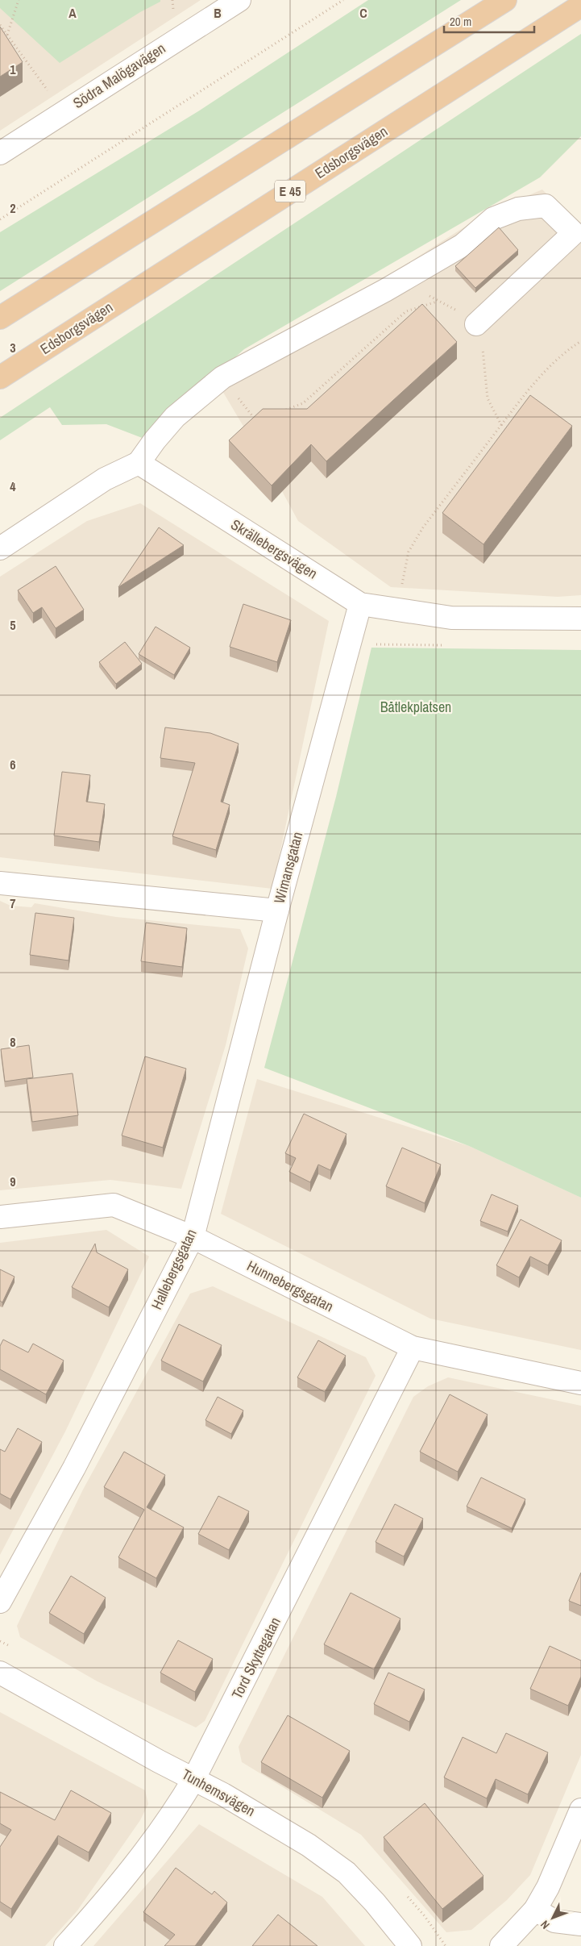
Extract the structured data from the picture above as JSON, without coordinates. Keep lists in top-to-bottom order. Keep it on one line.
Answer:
{"streets":{"highway":["Edsborgsvägen","E 45"],"street":["Södra Malögavägen","Skrällebergsvägen","Wimansgatan","Hallebergsgatan","Hunnebergsgatan","Tord Skyttegatan","Tunhemsvägen"]},"crossings":[["Skrällebergsvägen","Wimansgatan"],["Wimansgatan","Hallebergsgatan"],["Hallebergsgatan","Hunnebergsgatan"],["Hunnebergsgatan","Tord Skyttegatan"],["Tord Skyttegatan","Tunhemsvägen"]],"parks":["Båtlekplatsen"],"scale_bar":"20 m","north":"bottom left","grid":{"columns":["A","B","C"],"rows":["1","2","3","4","5","6","7","8","9"]}}
